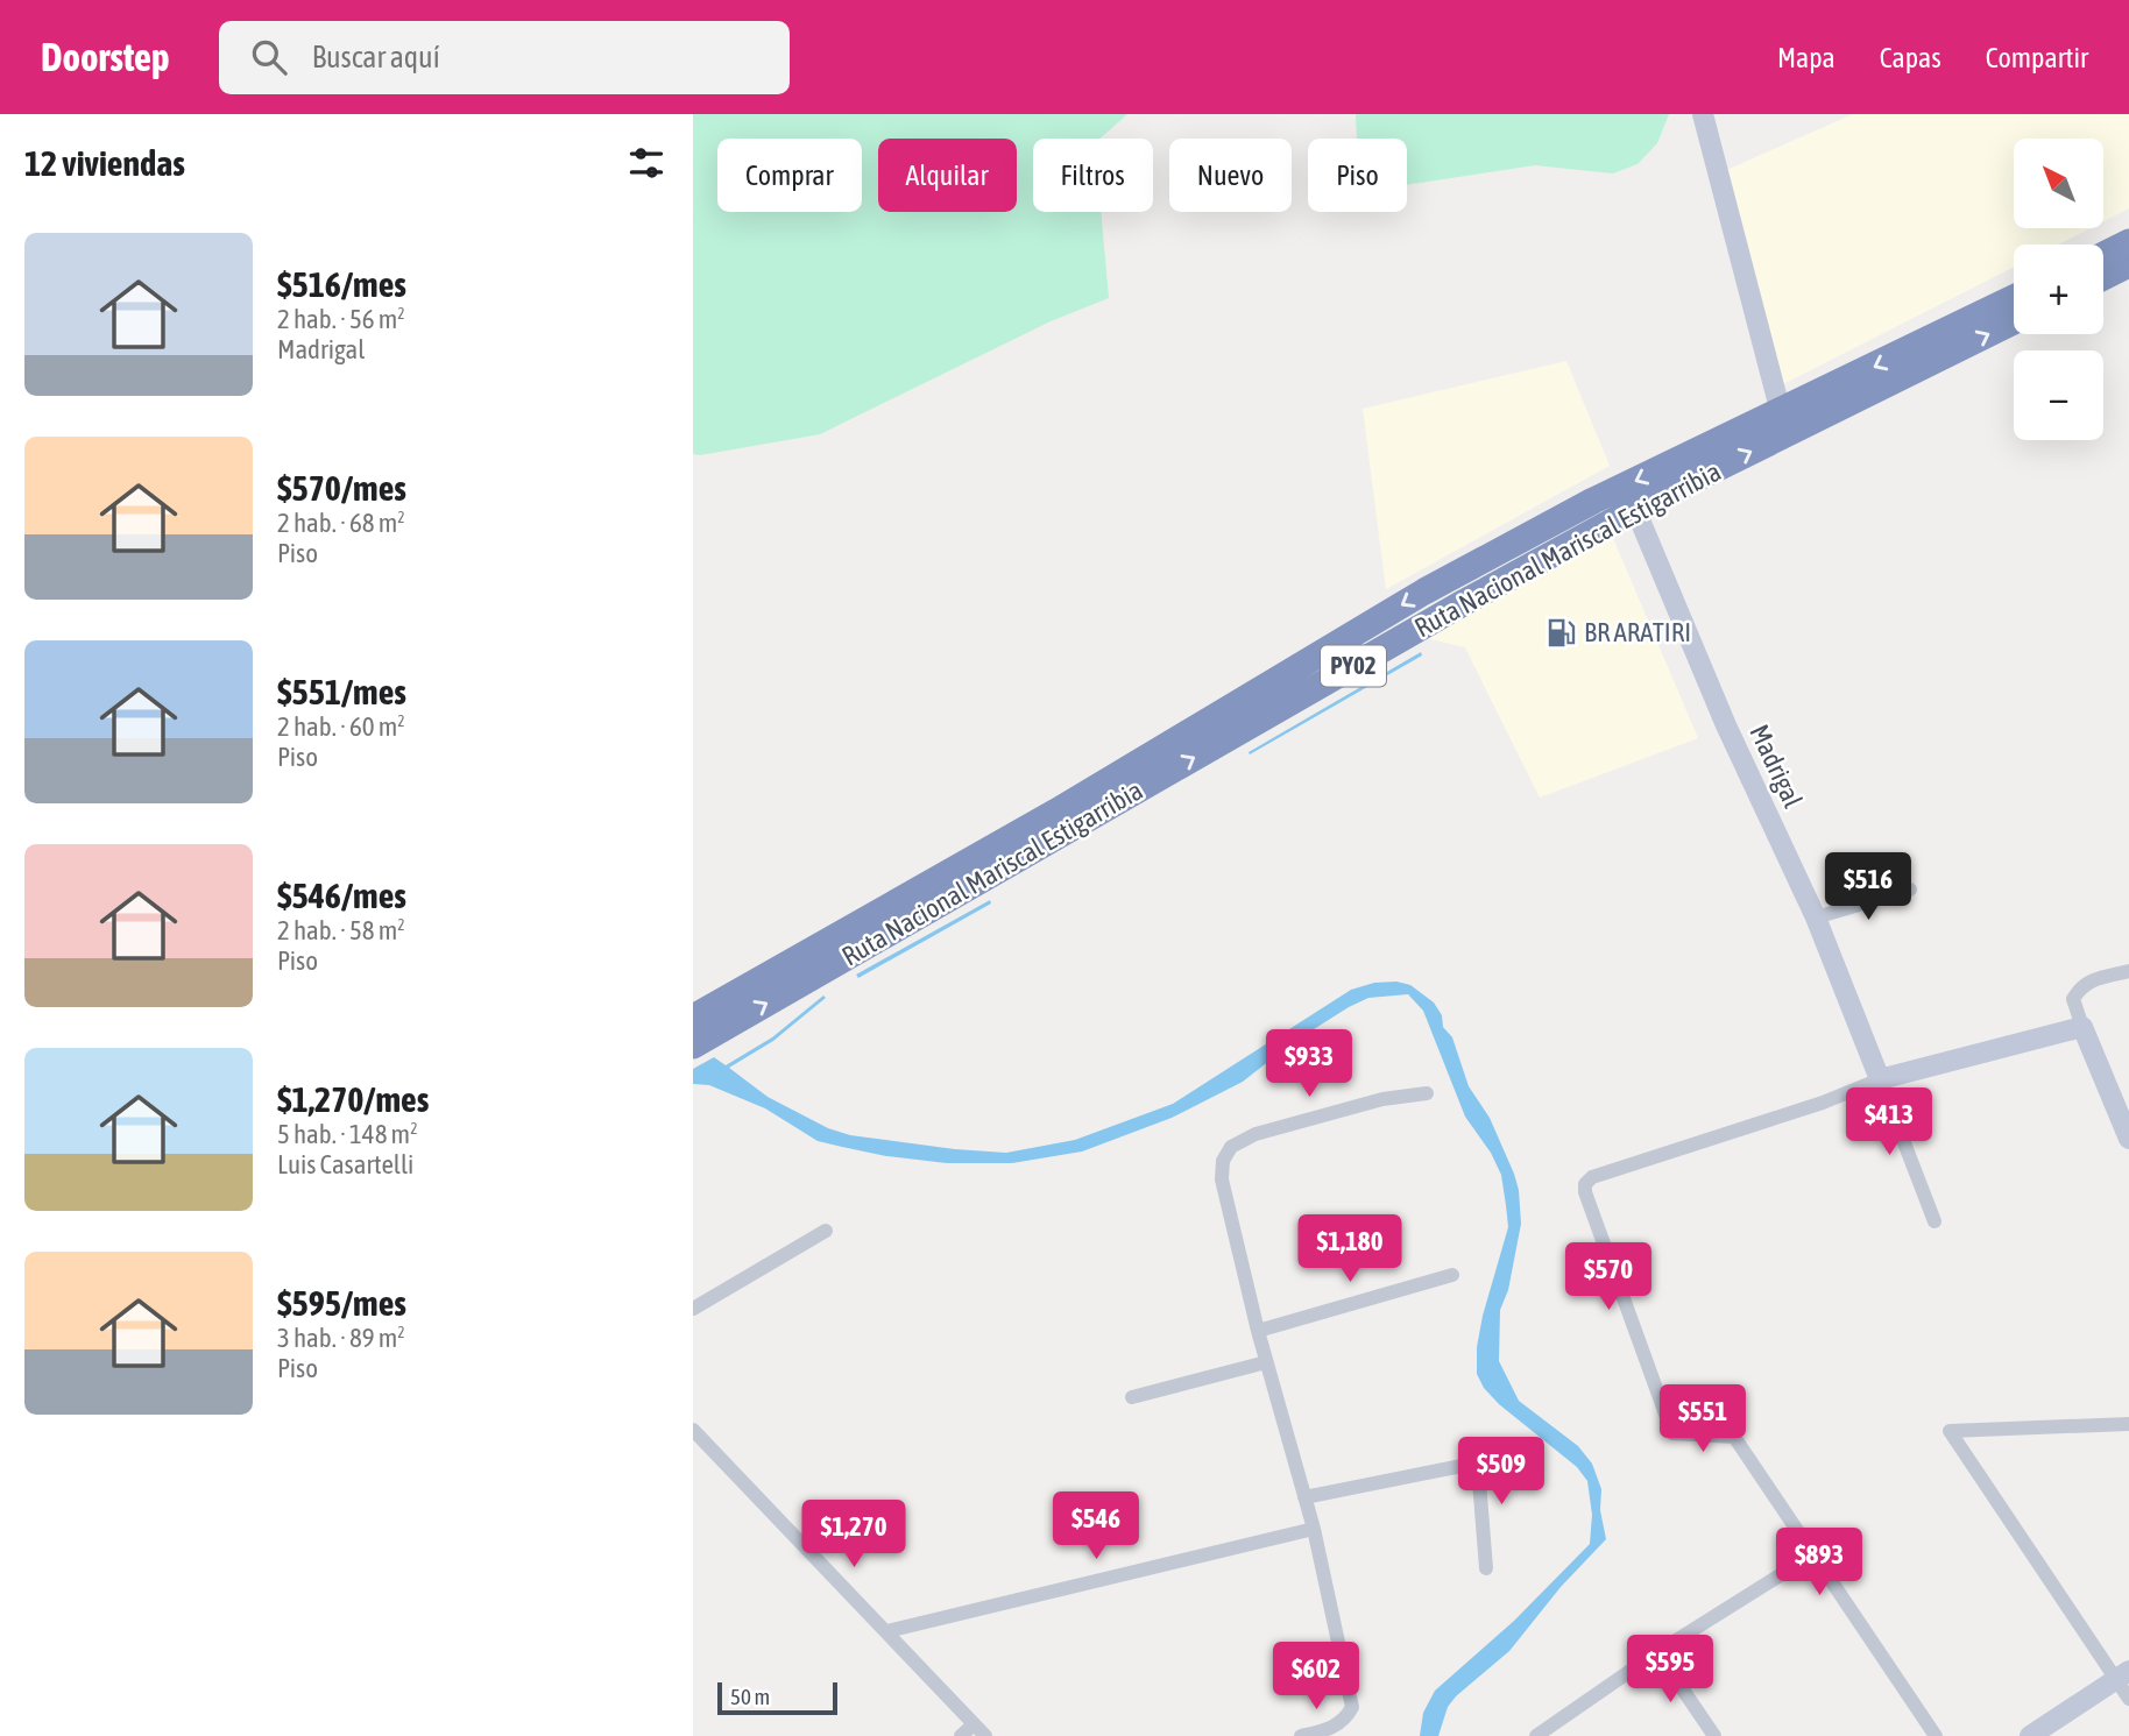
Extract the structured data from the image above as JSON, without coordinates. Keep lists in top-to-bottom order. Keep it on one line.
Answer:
{"streets":{"highway":["Ruta Nacional Mariscal Estigarribia","PY02"],"street":["Madrigal"]},"crossings":[["Ruta Nacional Mariscal Estigarribia","Madrigal"]],"places":{"fuel station":["BR ARATIRI"]},"scale_bar":"50 m","north":"top left","page":{"header":"Doorstep","search":"Buscar aquí","nav":["Mapa","Capas","Compartir"],"heading":"12 viviendas","map_buttons":["+","−"],"chip":["Comprar","Alquilar","Filtros","Nuevo","Piso"],"list":[{"name":"$516/mes","note":"2 hab. · 56 m² · Madrigal"},{"name":"$570/mes","note":"2 hab. · 68 m² · Piso"},{"name":"$551/mes","note":"2 hab. · 60 m² · Piso"},{"name":"$546/mes","note":"2 hab. · 58 m² · Piso"},{"name":"$1,270/mes","note":"5 hab. · 148 m² · Luis Casartelli"},{"name":"$595/mes","note":"3 hab. · 89 m² · Piso"}],"price":["$516","$933","$413","$1,180","$570","$551","$509","$546","$1,270","$893","$595","$602"],"scale":"50 m"}}
